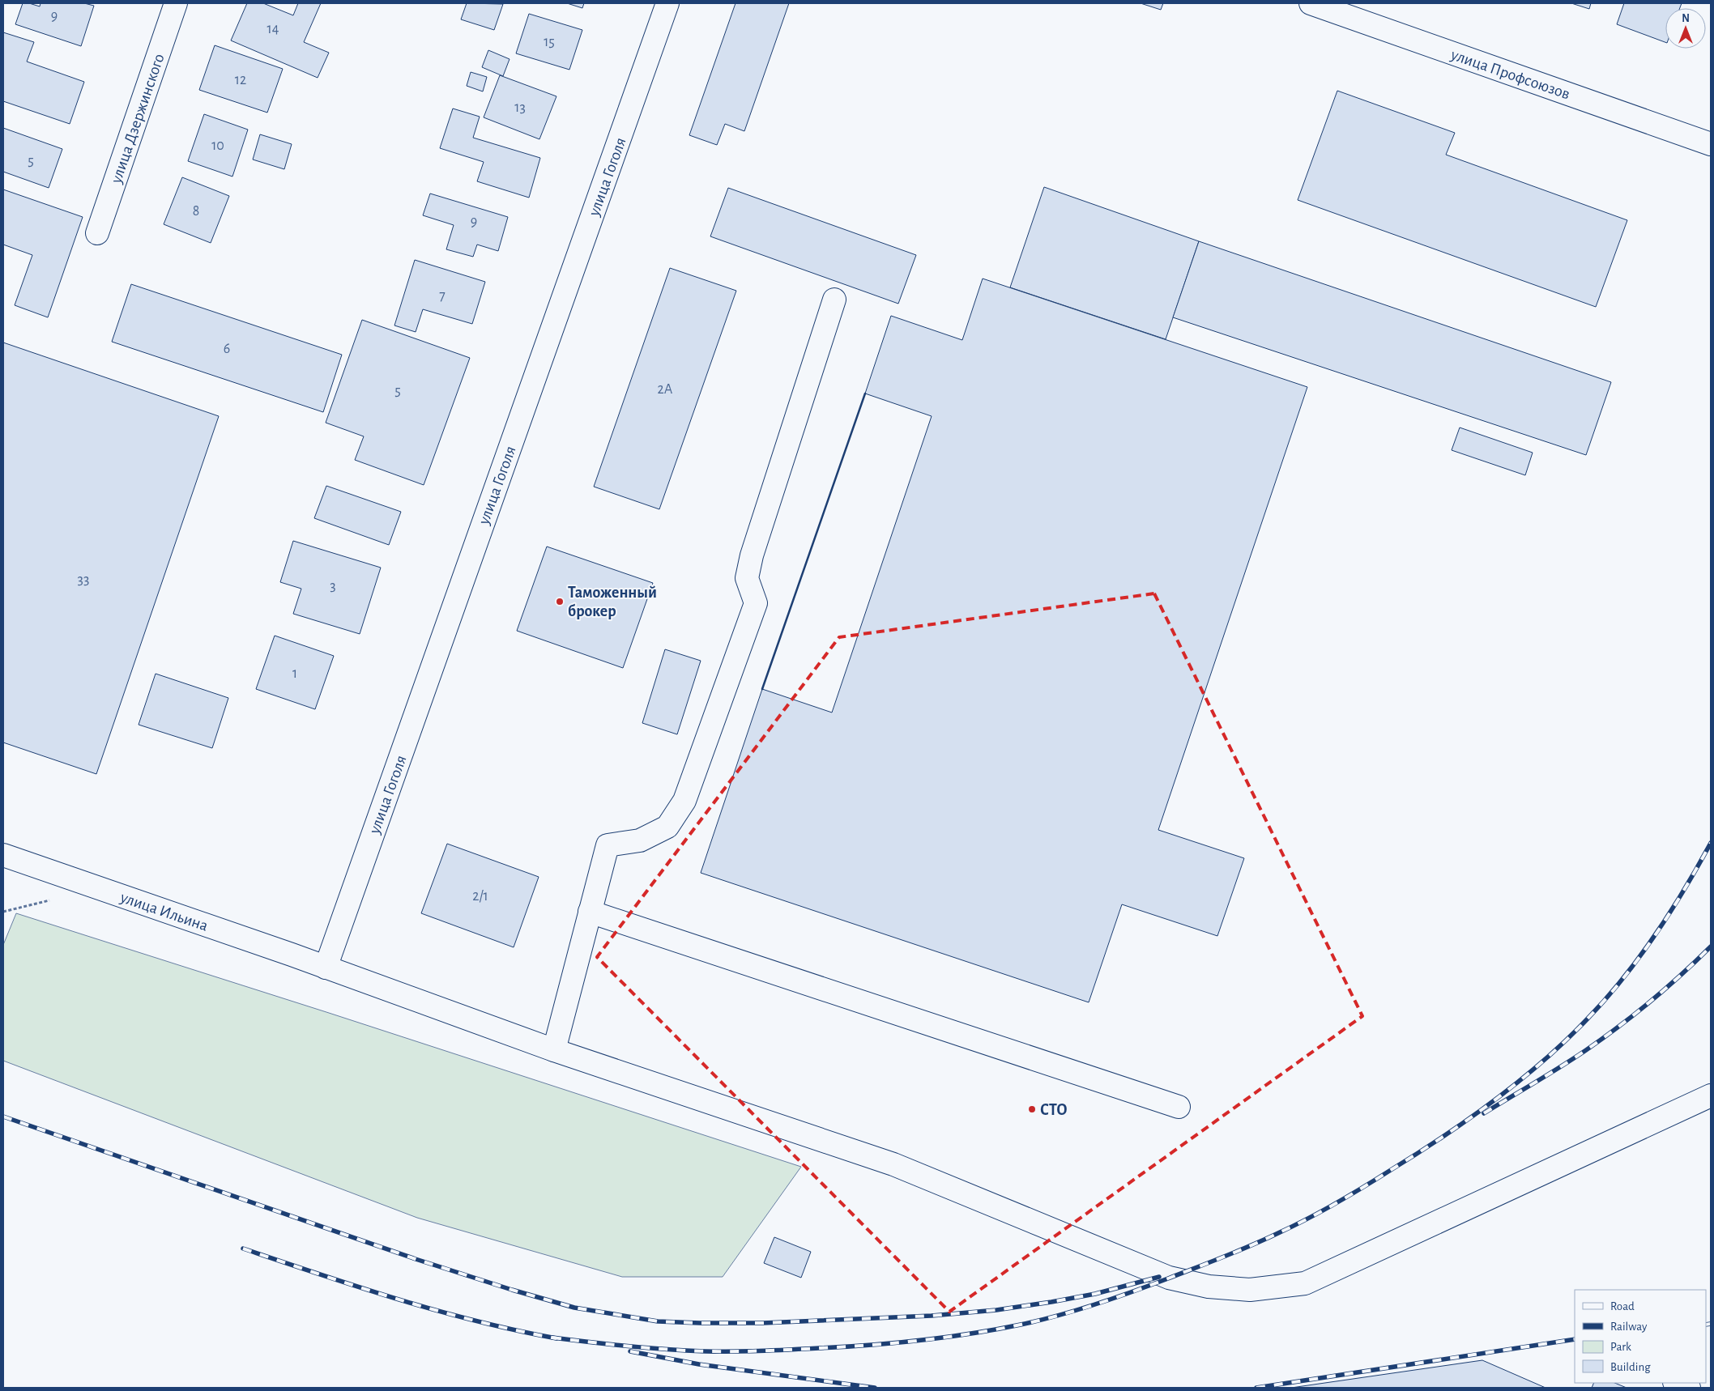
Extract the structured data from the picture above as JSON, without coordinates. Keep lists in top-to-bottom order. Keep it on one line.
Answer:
{"streets":{"street":["улица Профсоюзов","улица Дзержинского","улица Гоголя","улица Ильина"]},"crossings":[["улица Гоголя","улица Ильина"]],"places":["Таможенный брокер","СТО"],"house_numbers":["9","14","15","12","13","10","5","8","9","7","6","2А","5","33","3","1","2/1"],"legend":["Road","Railway","Park","Building"],"north":"top"}
